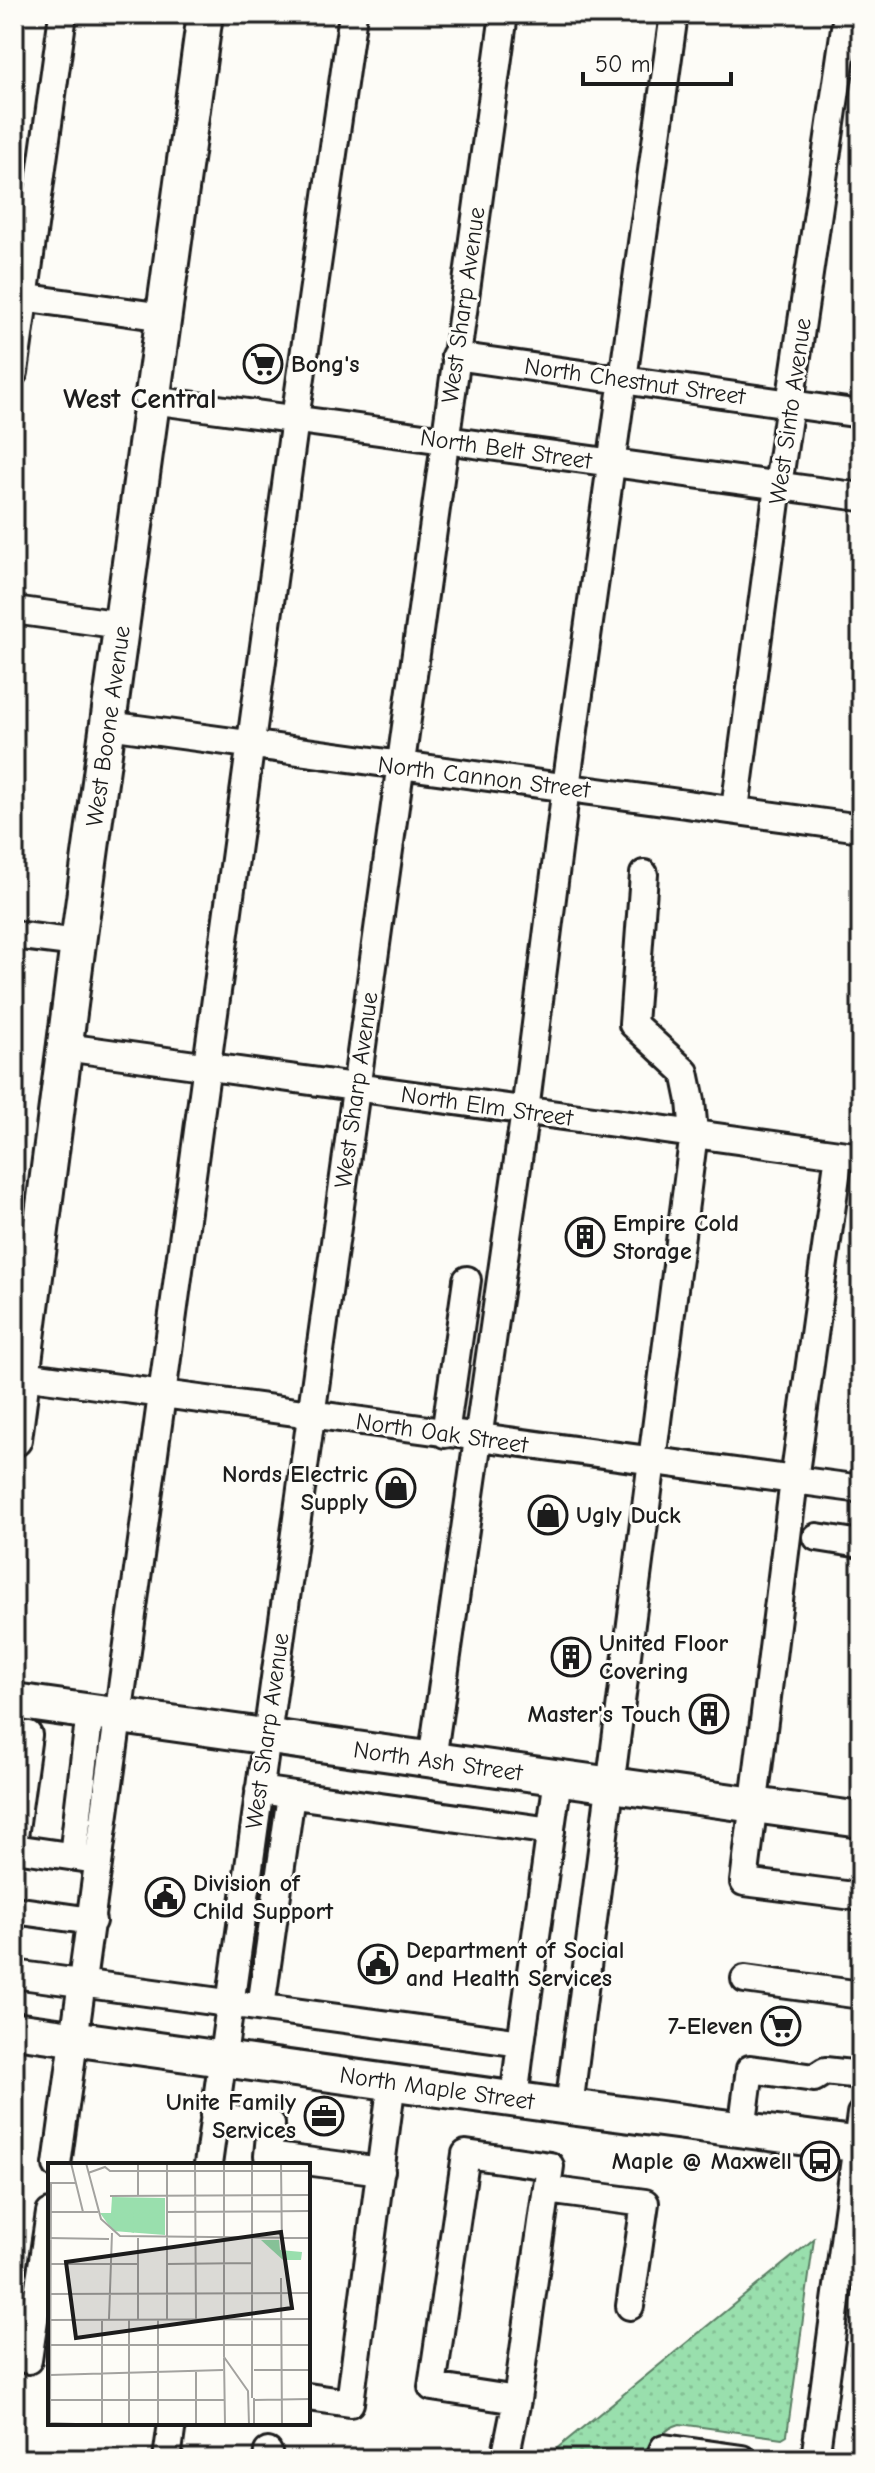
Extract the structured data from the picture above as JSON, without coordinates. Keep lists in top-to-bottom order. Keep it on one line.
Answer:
{"streets":{"main road":["West Boone Avenue","North Ash Street","North Maple Street"],"street":["West Sharp Avenue","North Chestnut Street","West Sinto Avenue","North Belt Street","North Cannon Street","North Elm Street","North Oak Street"]},"crossings":[["West Sharp Avenue","North Chestnut Street"],["West Sharp Avenue","North Belt Street"],["West Sharp Avenue","North Cannon Street"],["West Sharp Avenue","North Elm Street"],["West Sharp Avenue","North Oak Street"],["West Sharp Avenue","North Ash Street"],["West Sharp Avenue","North Maple Street"],["North Chestnut Street","West Sinto Avenue"],["West Sinto Avenue","North Belt Street"],["West Sinto Avenue","North Cannon Street"],["North Belt Street","West Boone Avenue"],["West Boone Avenue","North Cannon Street"],["West Boone Avenue","North Elm Street"],["West Boone Avenue","North Oak Street"]],"districts":["West Central"],"places":{"supermarket":["Bong's","7-Eleven"],"building":["Empire Cold Storage","United Floor Covering","Master's Touch"],"shop":["Nords Electric Supply","Ugly Duck"],"public building":["Division of Child Support","Department of Social and Health Services"],"office":["Unite Family Services"],"bus stop":["Maple @ Maxwell"]},"scale_bar":"50 m"}
